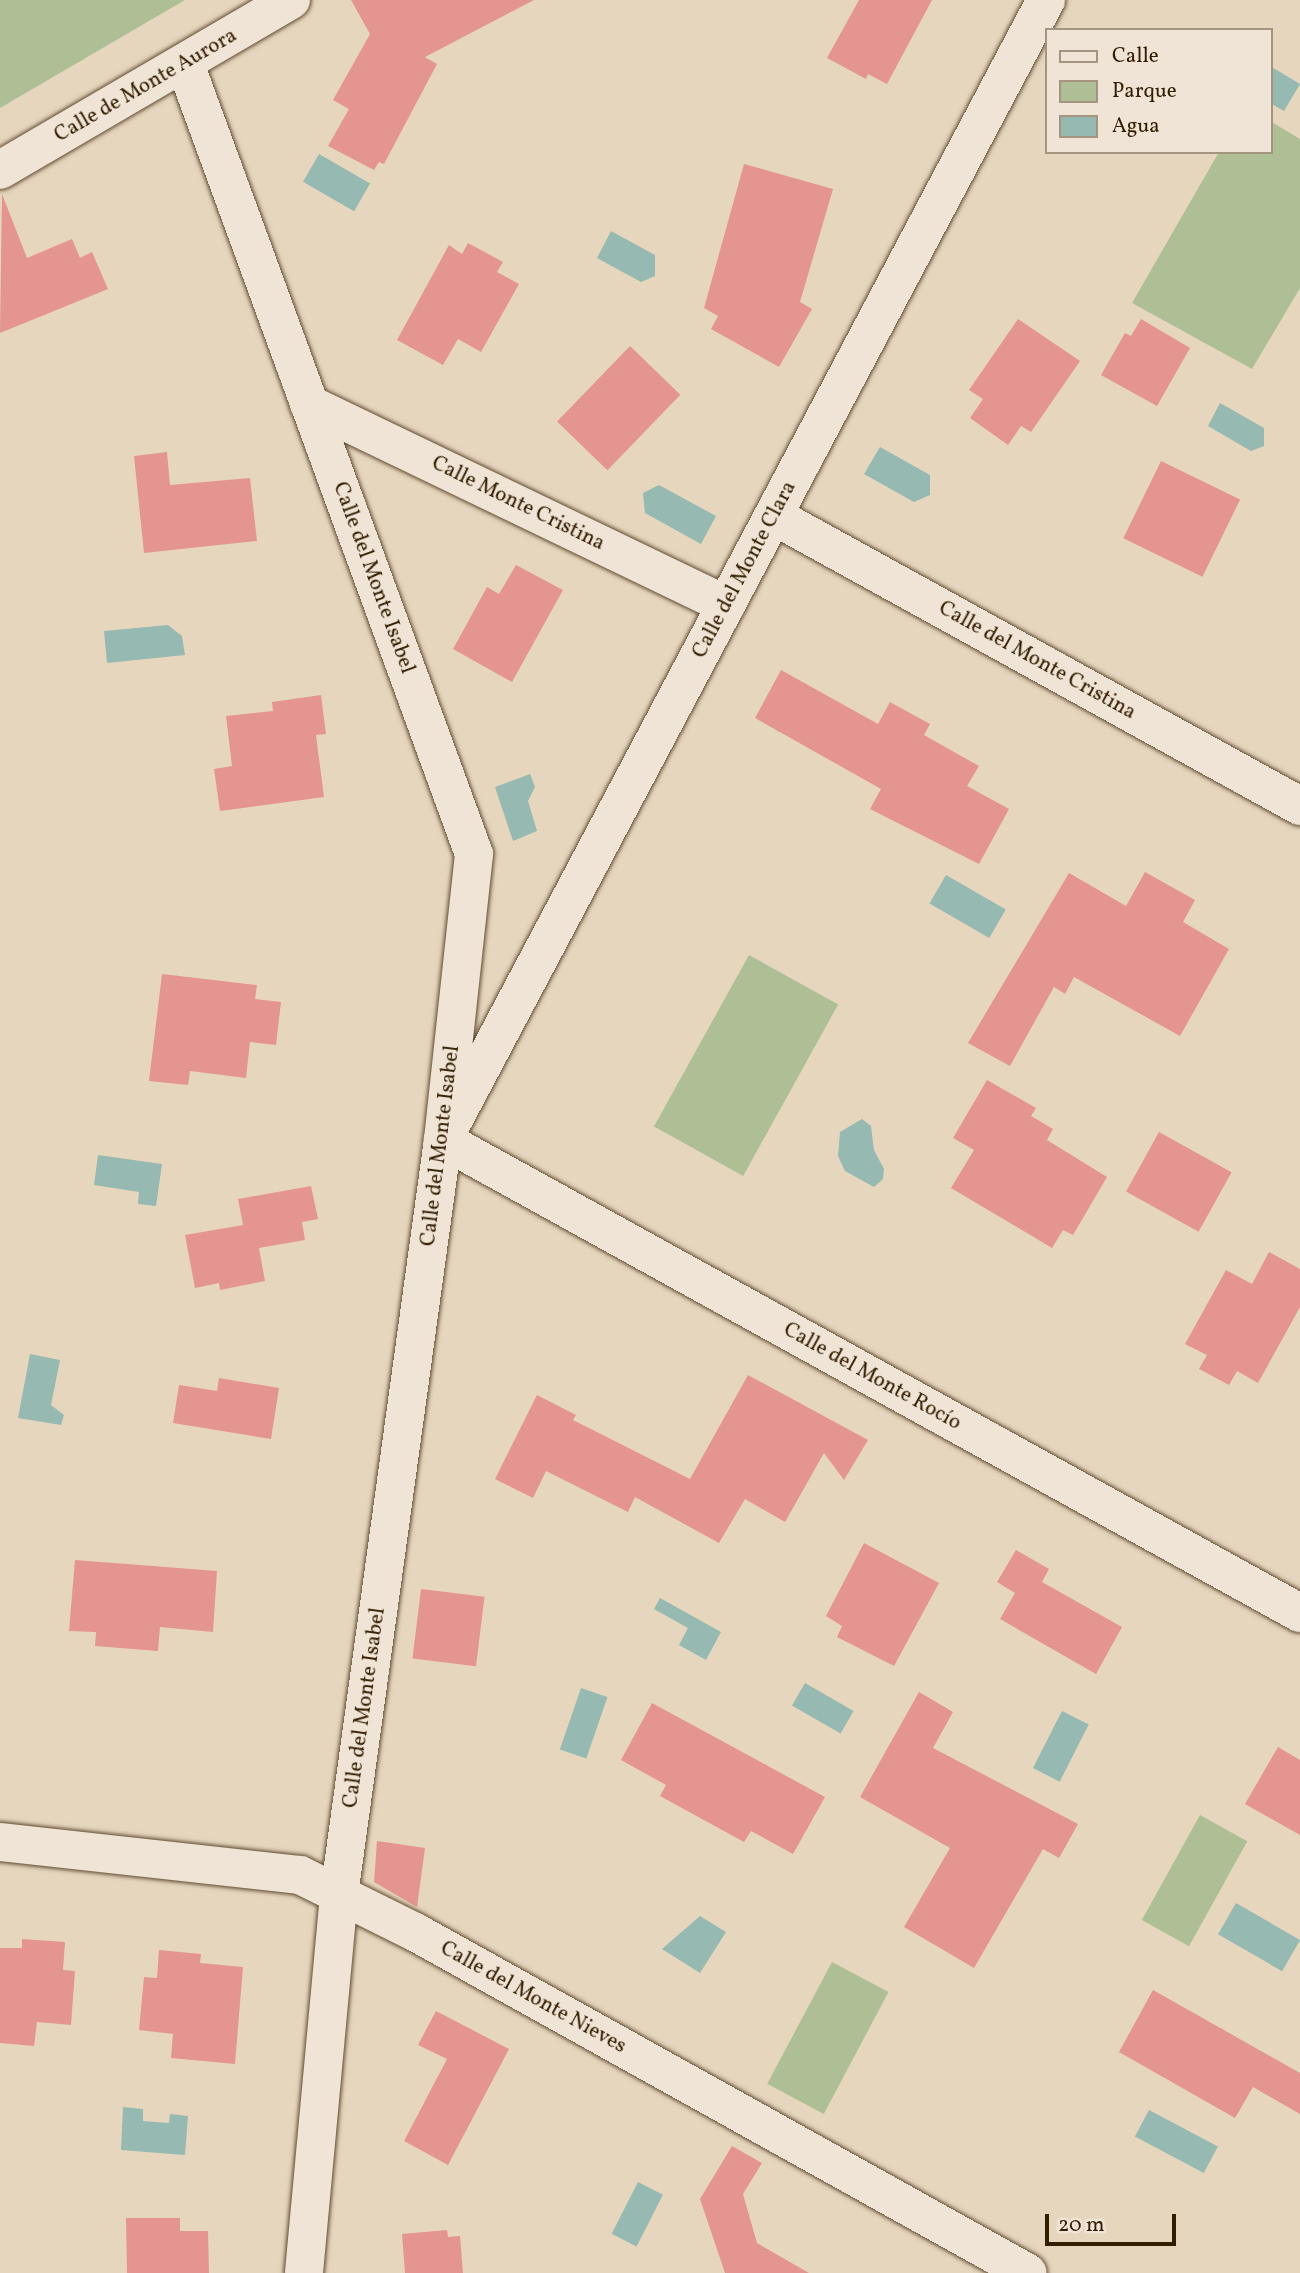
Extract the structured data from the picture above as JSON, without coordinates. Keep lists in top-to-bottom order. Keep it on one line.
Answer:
{"streets":{"street":["Calle de Monte Aurora","Calle Monte Cristina","Calle del Monte Clara","Calle del Monte Isabel","Calle del Monte Cristina","Calle del Monte Rocío","Calle del Monte Nieves"]},"crossings":[["Calle de Monte Aurora","Calle del Monte Isabel"],["Calle Monte Cristina","Calle del Monte Clara"],["Calle Monte Cristina","Calle del Monte Isabel"],["Calle del Monte Clara","Calle del Monte Isabel"],["Calle del Monte Clara","Calle del Monte Cristina"],["Calle del Monte Clara","Calle del Monte Rocío"],["Calle del Monte Isabel","Calle del Monte Rocío"],["Calle del Monte Isabel","Calle del Monte Nieves"]],"legend":["Calle","Parque","Agua"],"scale_bar":"20 m"}
